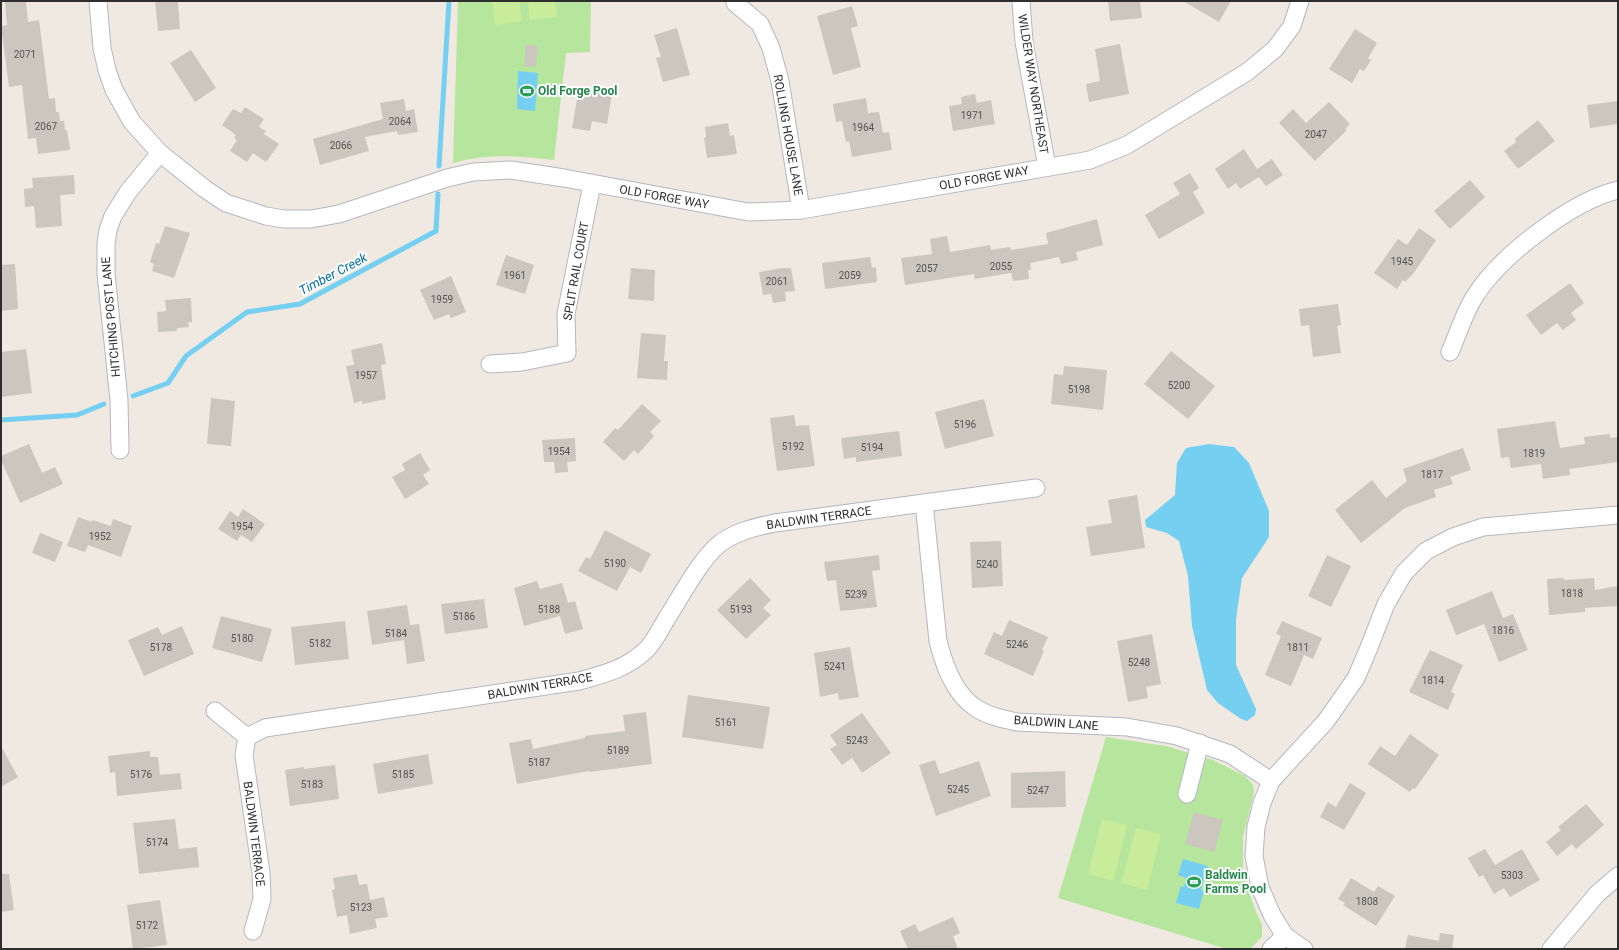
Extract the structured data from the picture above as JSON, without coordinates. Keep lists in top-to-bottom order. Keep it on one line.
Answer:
{"streets":{"street":["WILDER WAY NORTHEAST","ROLLING HOUSE LANE","OLD FORGE WAY","SPLIT RAIL COURT","HITCHING POST LANE","BALDWIN TERRACE","BALDWIN LANE"]},"crossings":[["WILDER WAY NORTHEAST","OLD FORGE WAY"],["ROLLING HOUSE LANE","OLD FORGE WAY"],["OLD FORGE WAY","SPLIT RAIL COURT"],["OLD FORGE WAY","HITCHING POST LANE"],["BALDWIN TERRACE","BALDWIN LANE"]],"water":["Timber Creek"],"places":{"sports":["Old Forge Pool","Baldwin Farms Pool"]},"house_numbers":["2071","1971","2064","2067","1964","2047","2066","1945","2055","2057","1961","2059","2061","1959","1957","5200","5198","5196","5192","5194","1954","1819","1817","1954","1952","5190","5240","1818","5239","5188","5193","5186","1816","5184","5180","5182","5246","5178","1811","5248","5241","1814","5161","5243","5189","5187","5176","5185","5183","5245","5247","5174","5303","1808","5123","5172"]}
